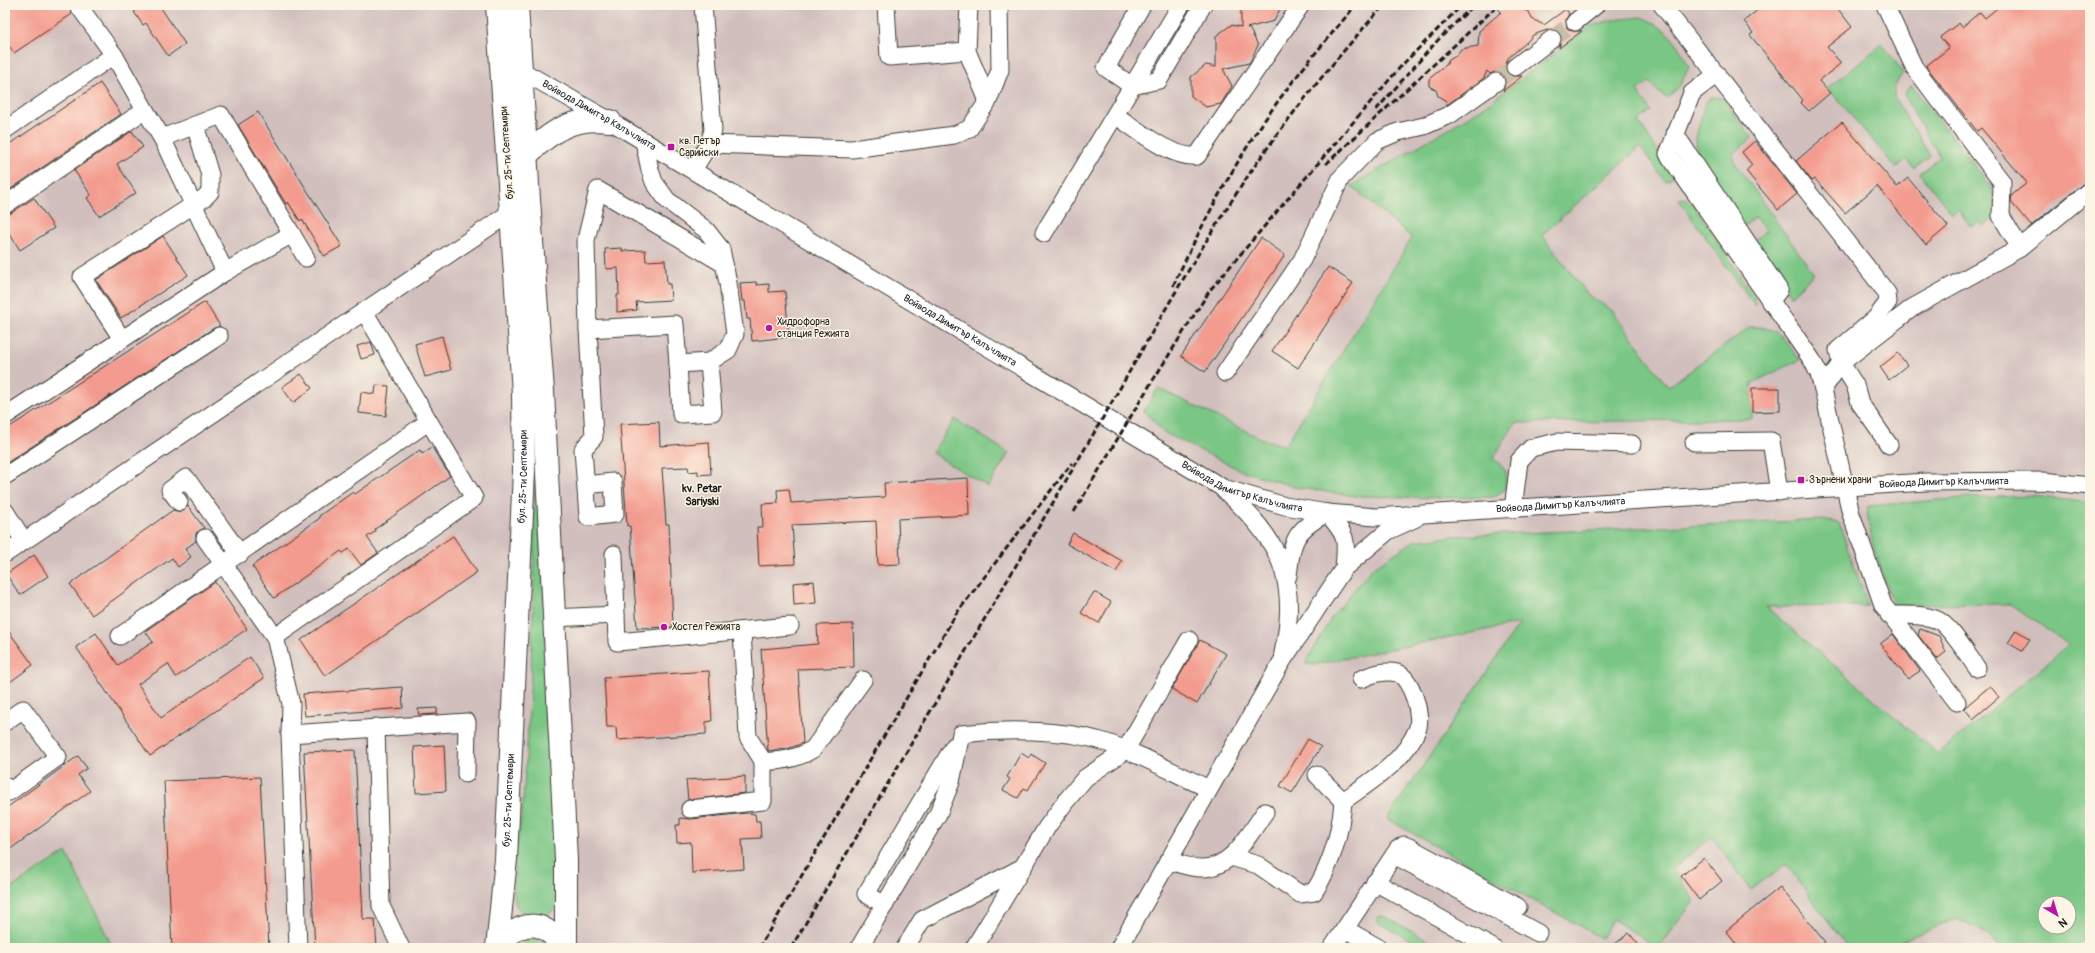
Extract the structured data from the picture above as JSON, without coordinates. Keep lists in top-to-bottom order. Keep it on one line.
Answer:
{"streets":{"main road":["бул. 25-ти Септември"],"street":["Войвода Димитър Калъчлията"]},"crossings":[["Войвода Димитър Калъчлията","бул. 25-ти Септември"]],"districts":["kv. Petar Sariyski"],"places":{"transit":["кв. Петър Сарийски","Зърнени храни"],"other":["Хидрофорна станция Режията","Хостел Режията"]},"north":"bottom right"}
